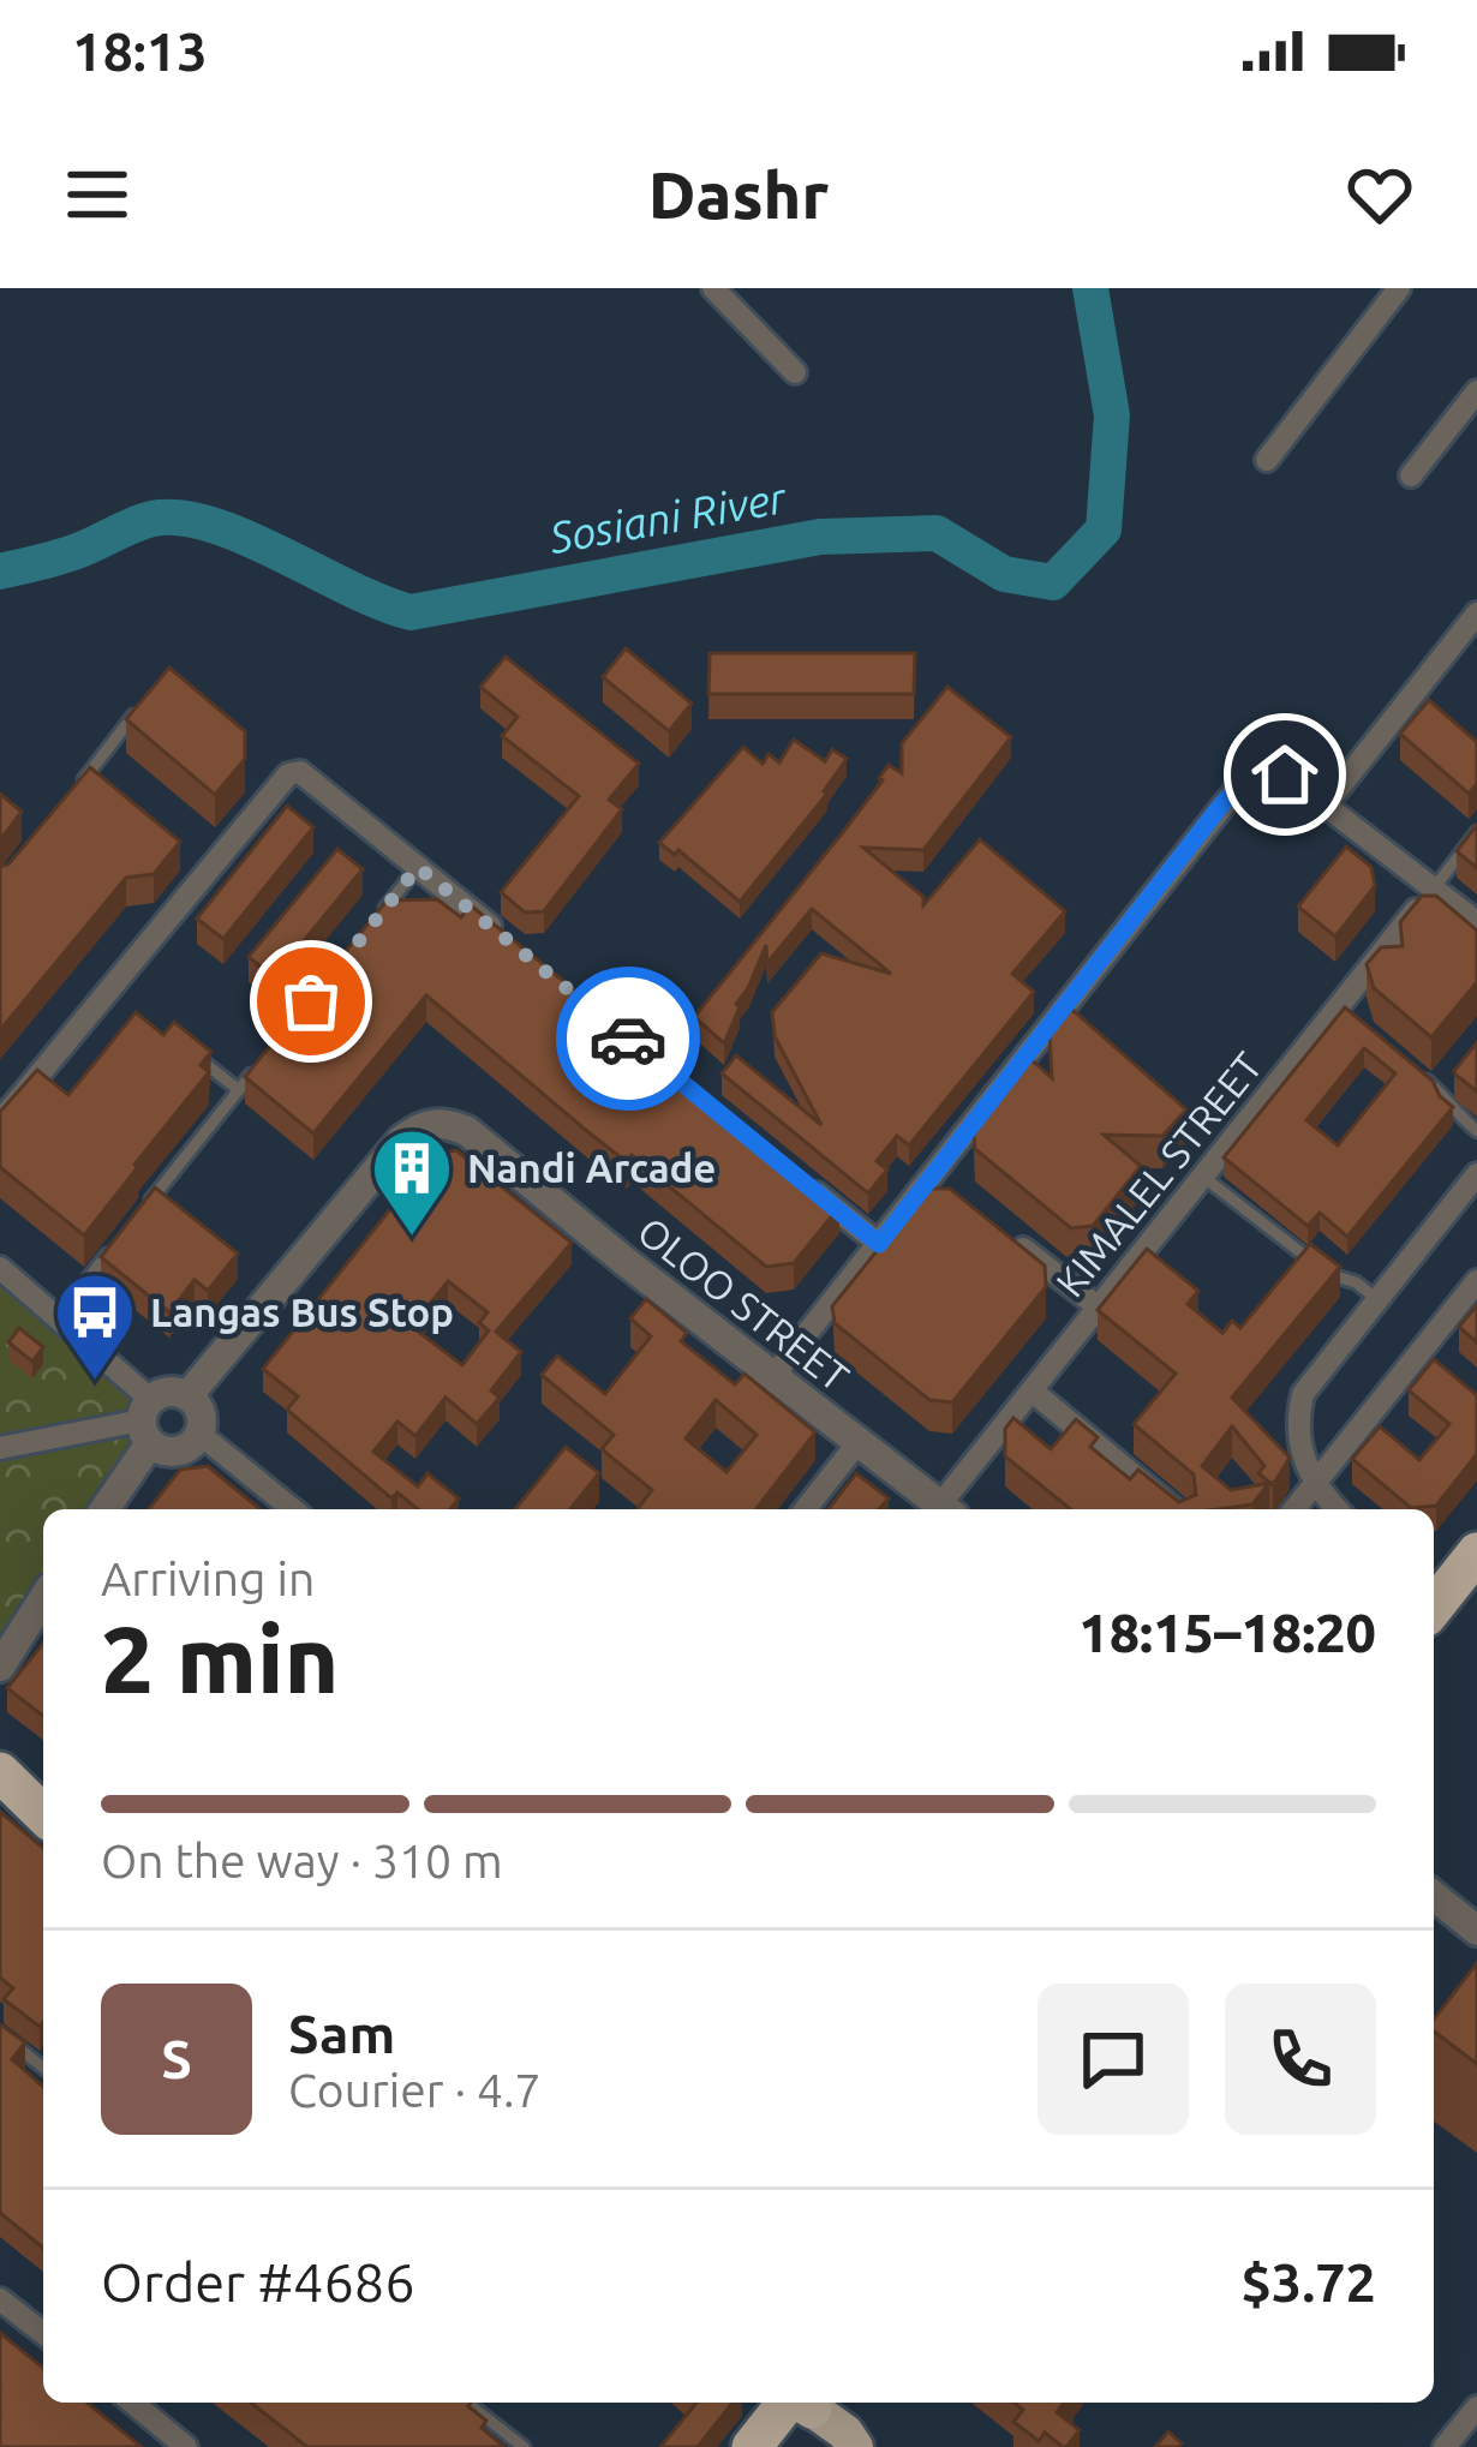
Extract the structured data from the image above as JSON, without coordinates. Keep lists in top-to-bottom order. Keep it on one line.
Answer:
{"streets":{"street":["KIMALEL STREET","OLOO STREET"]},"water":["Sosiani River"],"places":{"building":["Nandi Arcade"],"bus stop":["Langas Bus Stop"]},"page":{"status":"18:13","header":"Dashr","heading":["2 min","Arriving in","18:15–18:20"],"panel":["Sam","Courier · 4.7","Order #4686","$3.72"],"bar":"On the way · 310 m","round":"S"}}
